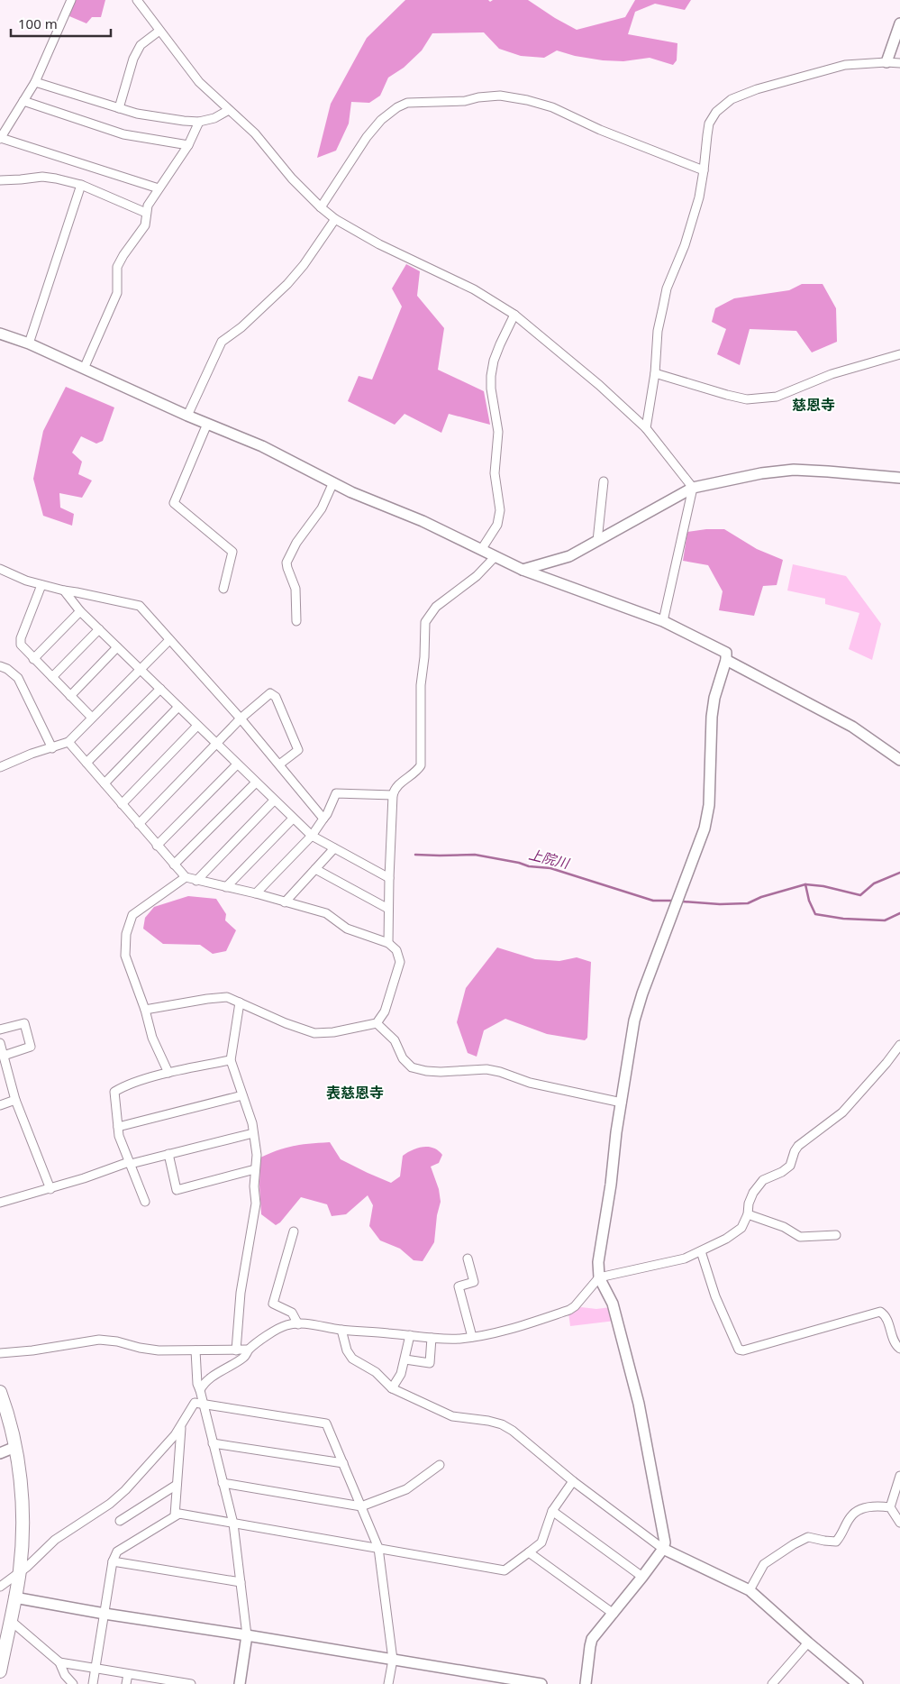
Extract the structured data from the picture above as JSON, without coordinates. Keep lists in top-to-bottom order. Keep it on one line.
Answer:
{"districts":["慈恩寺","表慈恩寺"],"water":["上院川"],"scale_bar":"100 m"}
